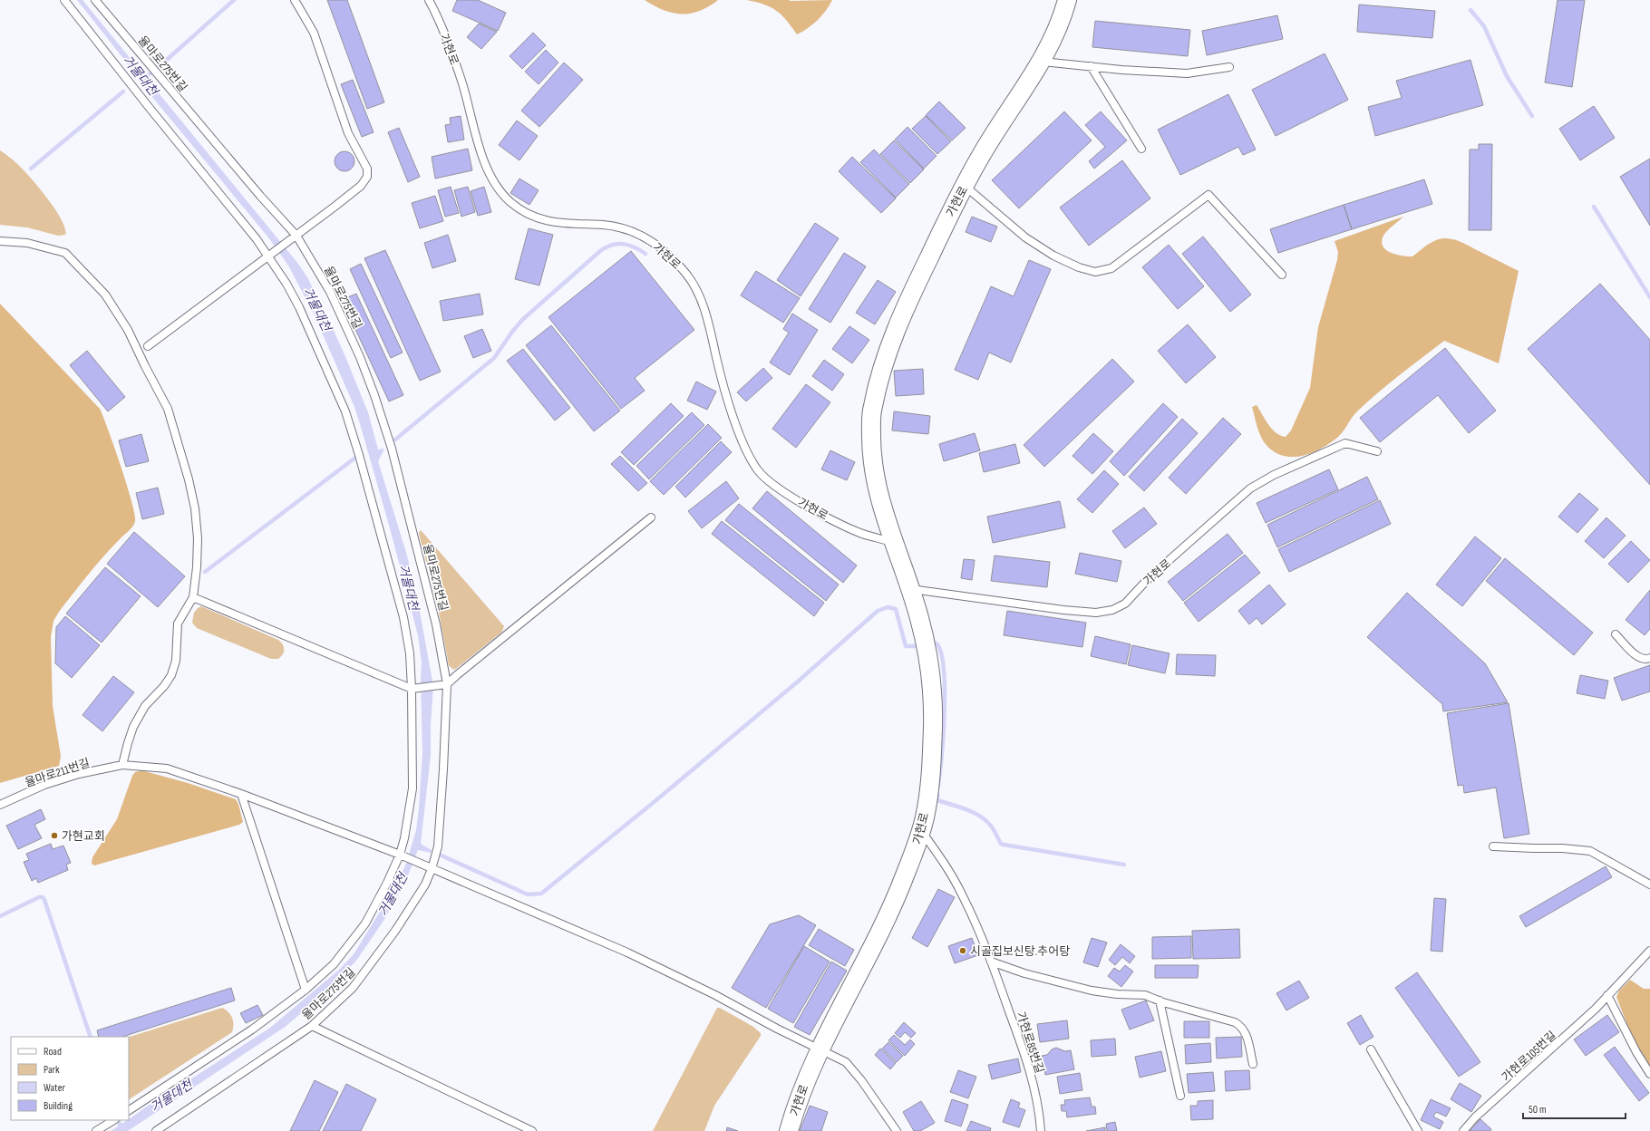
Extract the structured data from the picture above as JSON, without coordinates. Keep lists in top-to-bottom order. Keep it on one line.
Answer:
{"streets":{"street":["가현로"],"lane":["율마로275번길","율마로211번길","가현로85번길","가현로105번길"]},"crossings":[["가현로","율마로211번길"],["가현로","가현로85번길"],["율마로275번길","율마로211번길"]],"water":["거물대천"],"places":["가현교회","시골집보신탕.추어탕"],"legend":["Road","Park","Water","Building"],"scale_bar":"50 m"}
